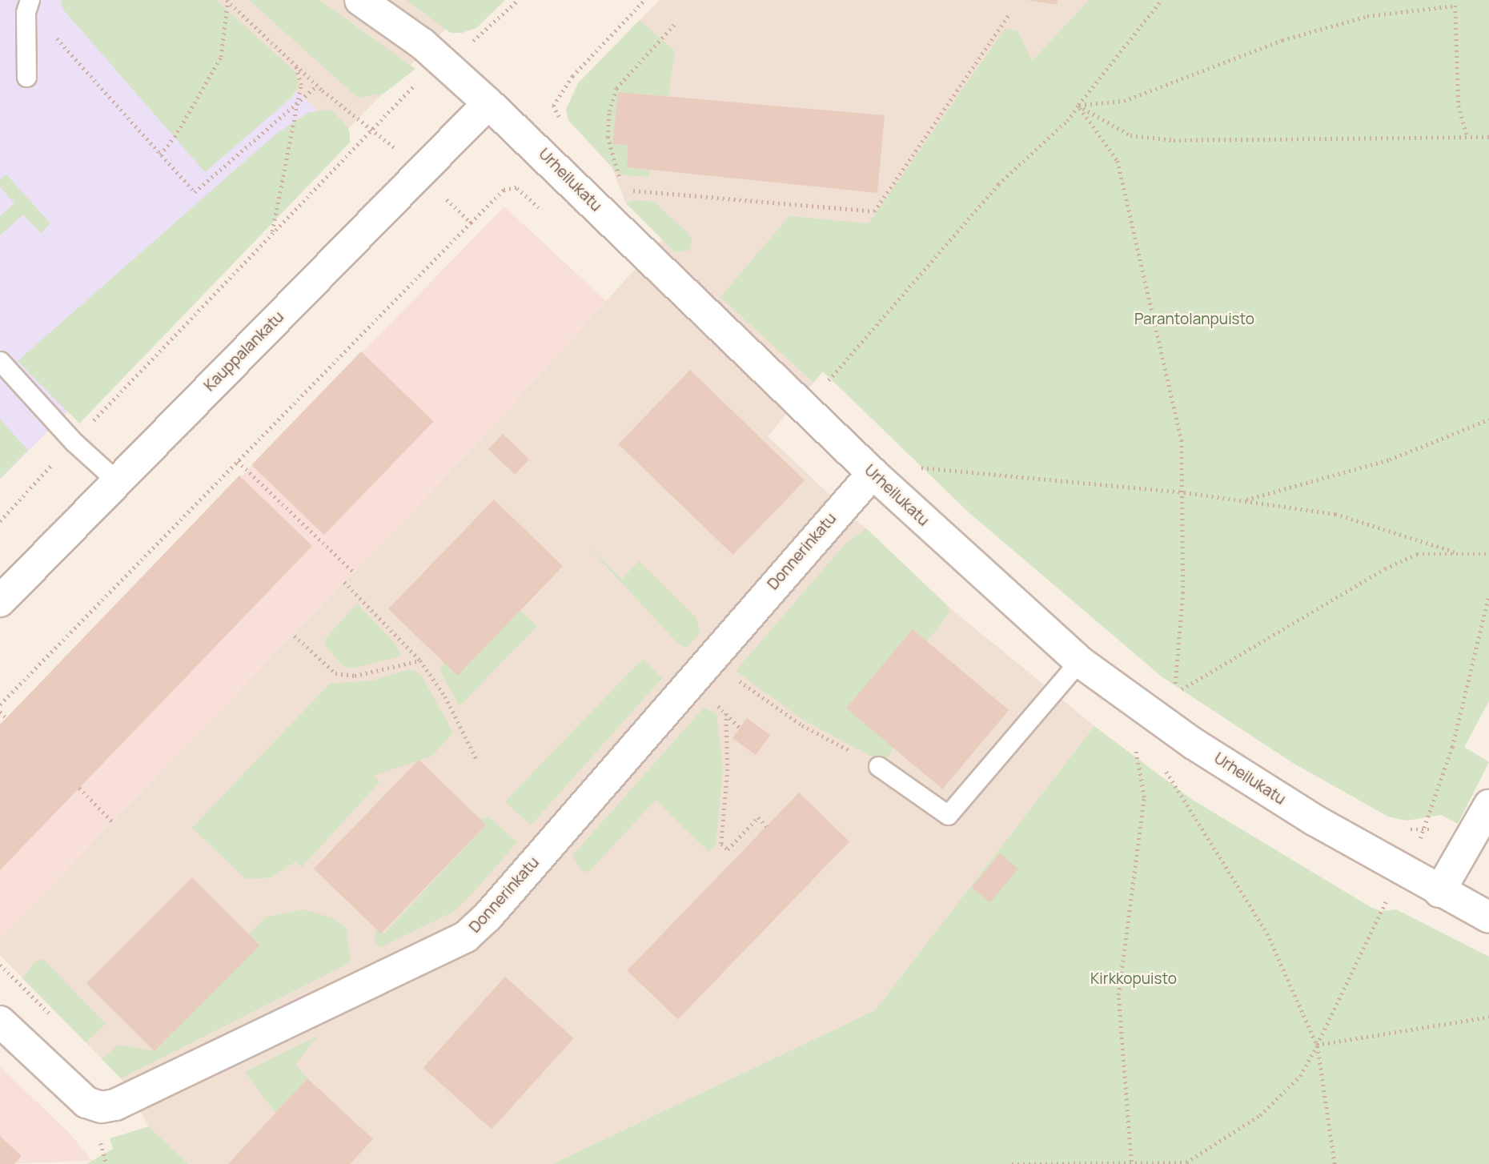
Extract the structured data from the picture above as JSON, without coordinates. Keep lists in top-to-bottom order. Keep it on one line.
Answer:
{"streets":{"street":["Urheilukatu","Kauppalankatu","Donnerinkatu"]},"crossings":[["Urheilukatu","Kauppalankatu"],["Urheilukatu","Donnerinkatu"]],"parks":["Parantolanpuisto","Kirkkopuisto"]}
